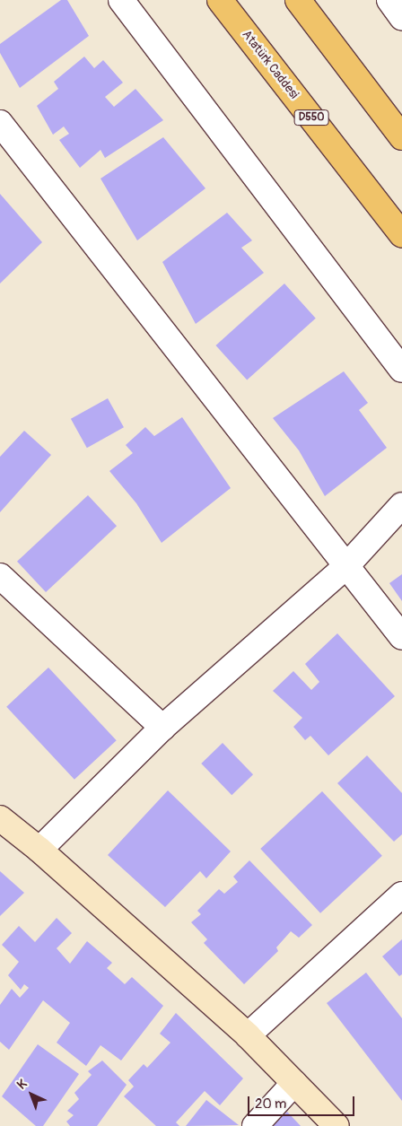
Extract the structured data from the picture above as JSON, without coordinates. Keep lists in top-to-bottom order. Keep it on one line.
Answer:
{"streets":{"highway":["Atatürk Caddesi","D550"]},"scale_bar":"20 m","north":"top left"}
